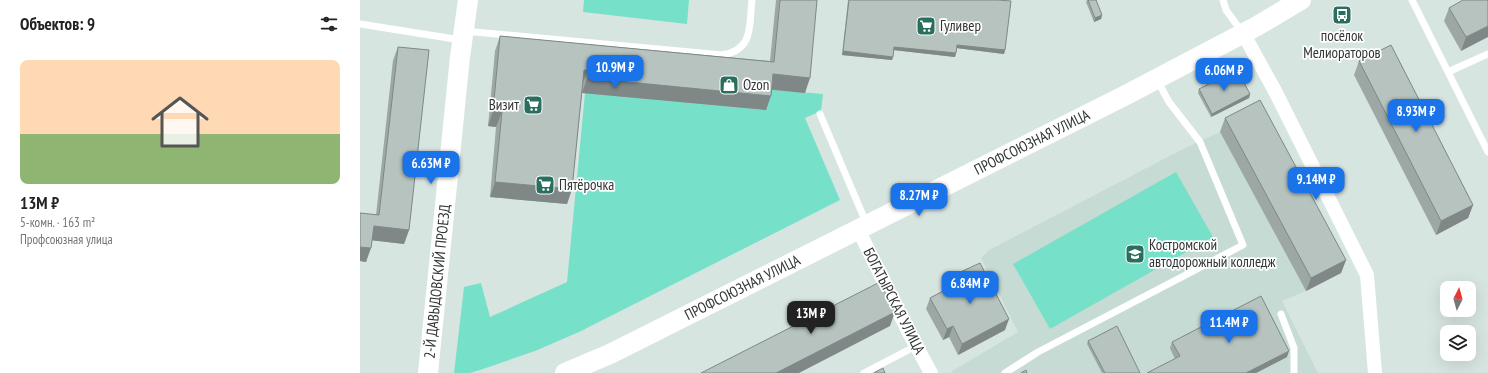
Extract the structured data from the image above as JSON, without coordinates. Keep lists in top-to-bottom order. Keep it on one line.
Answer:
{"streets":{"main road":["ПРОФСОЮЗНАЯ УЛИЦА","2-Й ДАВЫДОВСКИЙ ПРОЕЗД"],"street":["БОГАТЫРСКАЯ УЛИЦА"]},"crossings":[["ПРОФСОЮЗНАЯ УЛИЦА","БОГАТЫРСКАЯ УЛИЦА"]],"places":{"bus stop":["посёлок Мелиораторов"],"supermarket":["Гуливер","Визит","Пятёрочка"],"shop":["Ozon"],"school or university":["Костромской автодорожный колледж"]},"north":"top","page":{"heading":"Объектов: 9","list":[{"name":"13M ₽","note":"5-комн. · 163 m² · Профсоюзная улица"}],"price":["10.9M ₽","6.06M ₽","8.93M ₽","6.63M ₽","9.14M ₽","8.27M ₽","6.84M ₽","13M ₽","11.4M ₽"]}}
